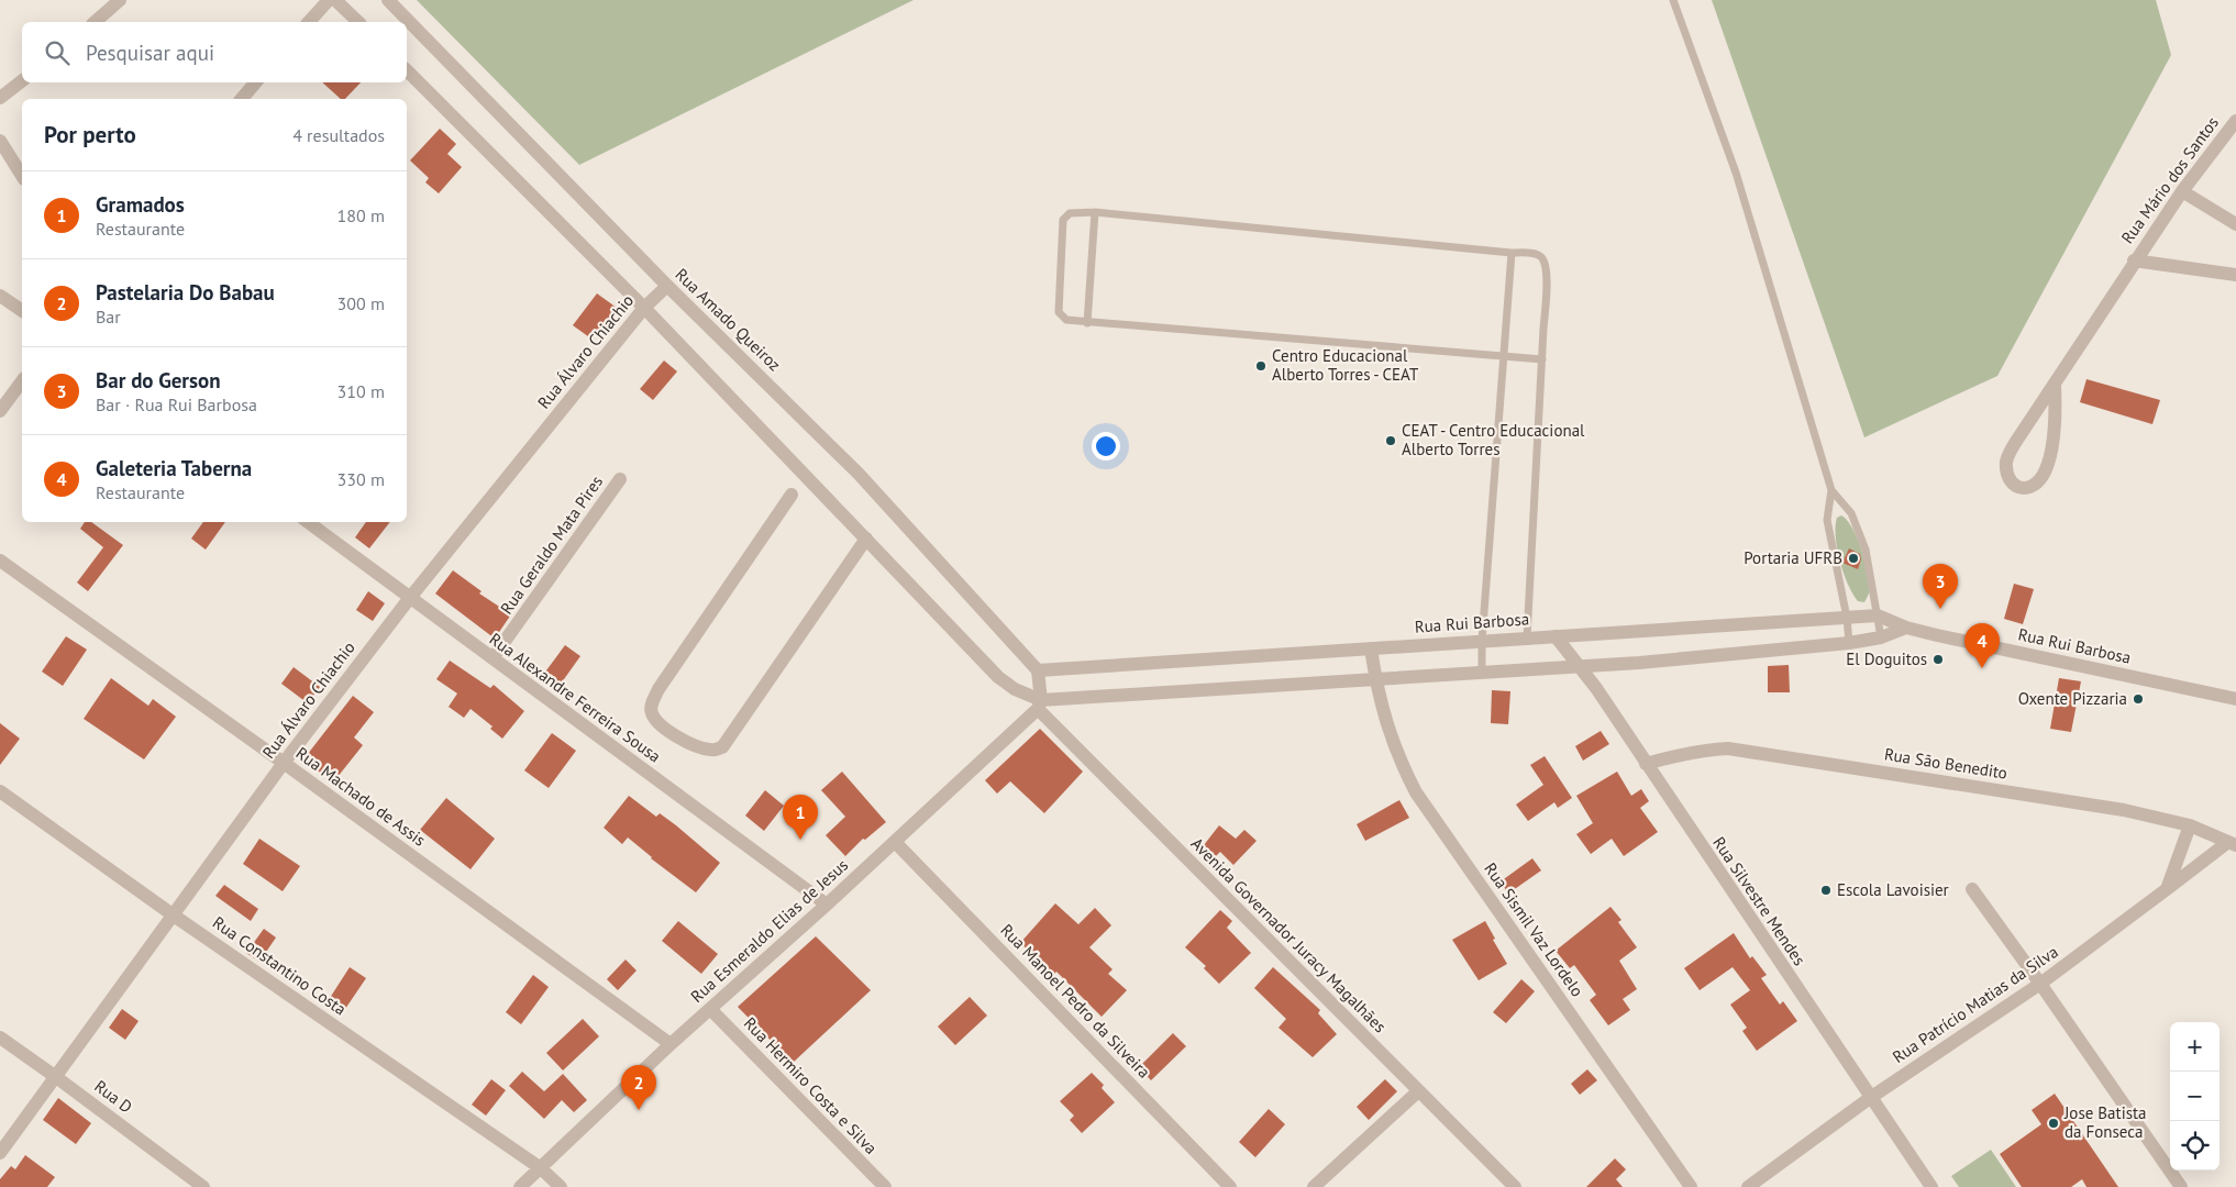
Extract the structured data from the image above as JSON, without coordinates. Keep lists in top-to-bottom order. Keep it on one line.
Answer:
{"streets":{"street":["Rua Mário dos Santos","Rua Amado Queiroz","Rua Álvaro Chiachio","Rua Geraldo Mata Pires","Rua Rui Barbosa","Rua Alexandre Ferreira Sousa","Rua São Benedito","Rua Machado de Assis","Rua Silvestre Mendes","Rua Sismil Vaz Lordelo","Rua Esmeraldo Elias de Jesus","Avenida Governador Juracy Magalhães","Rua Constantino Costa","Rua Manoel Pedro da Silveira","Rua Patrício Matias da Silva","Rua Hermiro Costa e Silva","Rua D"]},"crossings":[["Rua Amado Queiroz","Rua Álvaro Chiachio"],["Rua Amado Queiroz","Rua Rui Barbosa"],["Rua Álvaro Chiachio","Rua Alexandre Ferreira Sousa"],["Rua Álvaro Chiachio","Rua Machado de Assis"],["Rua Álvaro Chiachio","Rua Constantino Costa"],["Rua Álvaro Chiachio","Rua D"],["Rua Geraldo Mata Pires","Rua Alexandre Ferreira Sousa"],["Rua Rui Barbosa","Rua Silvestre Mendes"],["Rua Rui Barbosa","Rua Sismil Vaz Lordelo"],["Rua Alexandre Ferreira Sousa","Rua Esmeraldo Elias de Jesus"],["Rua São Benedito","Rua Silvestre Mendes"],["Rua São Benedito","Rua Patrício Matias da Silva"],["Rua Machado de Assis","Rua Esmeraldo Elias de Jesus"],["Rua Silvestre Mendes","Rua Patrício Matias da Silva"],["Rua Esmeraldo Elias de Jesus","Avenida Governador Juracy Magalhães"],["Rua Esmeraldo Elias de Jesus","Rua Constantino Costa"],["Rua Esmeraldo Elias de Jesus","Rua Manoel Pedro da Silveira"],["Rua Esmeraldo Elias de Jesus","Rua Hermiro Costa e Silva"]],"places":["Centro Educacional Alberto Torres - CEAT","CEAT - Centro Educacional Alberto Torres","Portaria UFRB","El Doguitos","Oxente Pizzaria","Escola Lavoisier","Jose Batista da Fonseca"],"page":{"search":"Pesquisar aqui","heading":["Por perto","4 resultados"],"list":[{"mark":"1","name":"Gramados","note":"Restaurante","value":"180 m"},{"mark":"2","name":"Pastelaria Do Babau","note":"Bar","value":"300 m"},{"mark":"3","name":"Bar do Gerson","note":"Bar · Rua Rui Barbosa","value":"310 m"},{"mark":"4","name":"Galeteria Taberna","note":"Restaurante","value":"330 m"}],"pins":["3","4","1","2"],"map_buttons":["+","−"]}}
